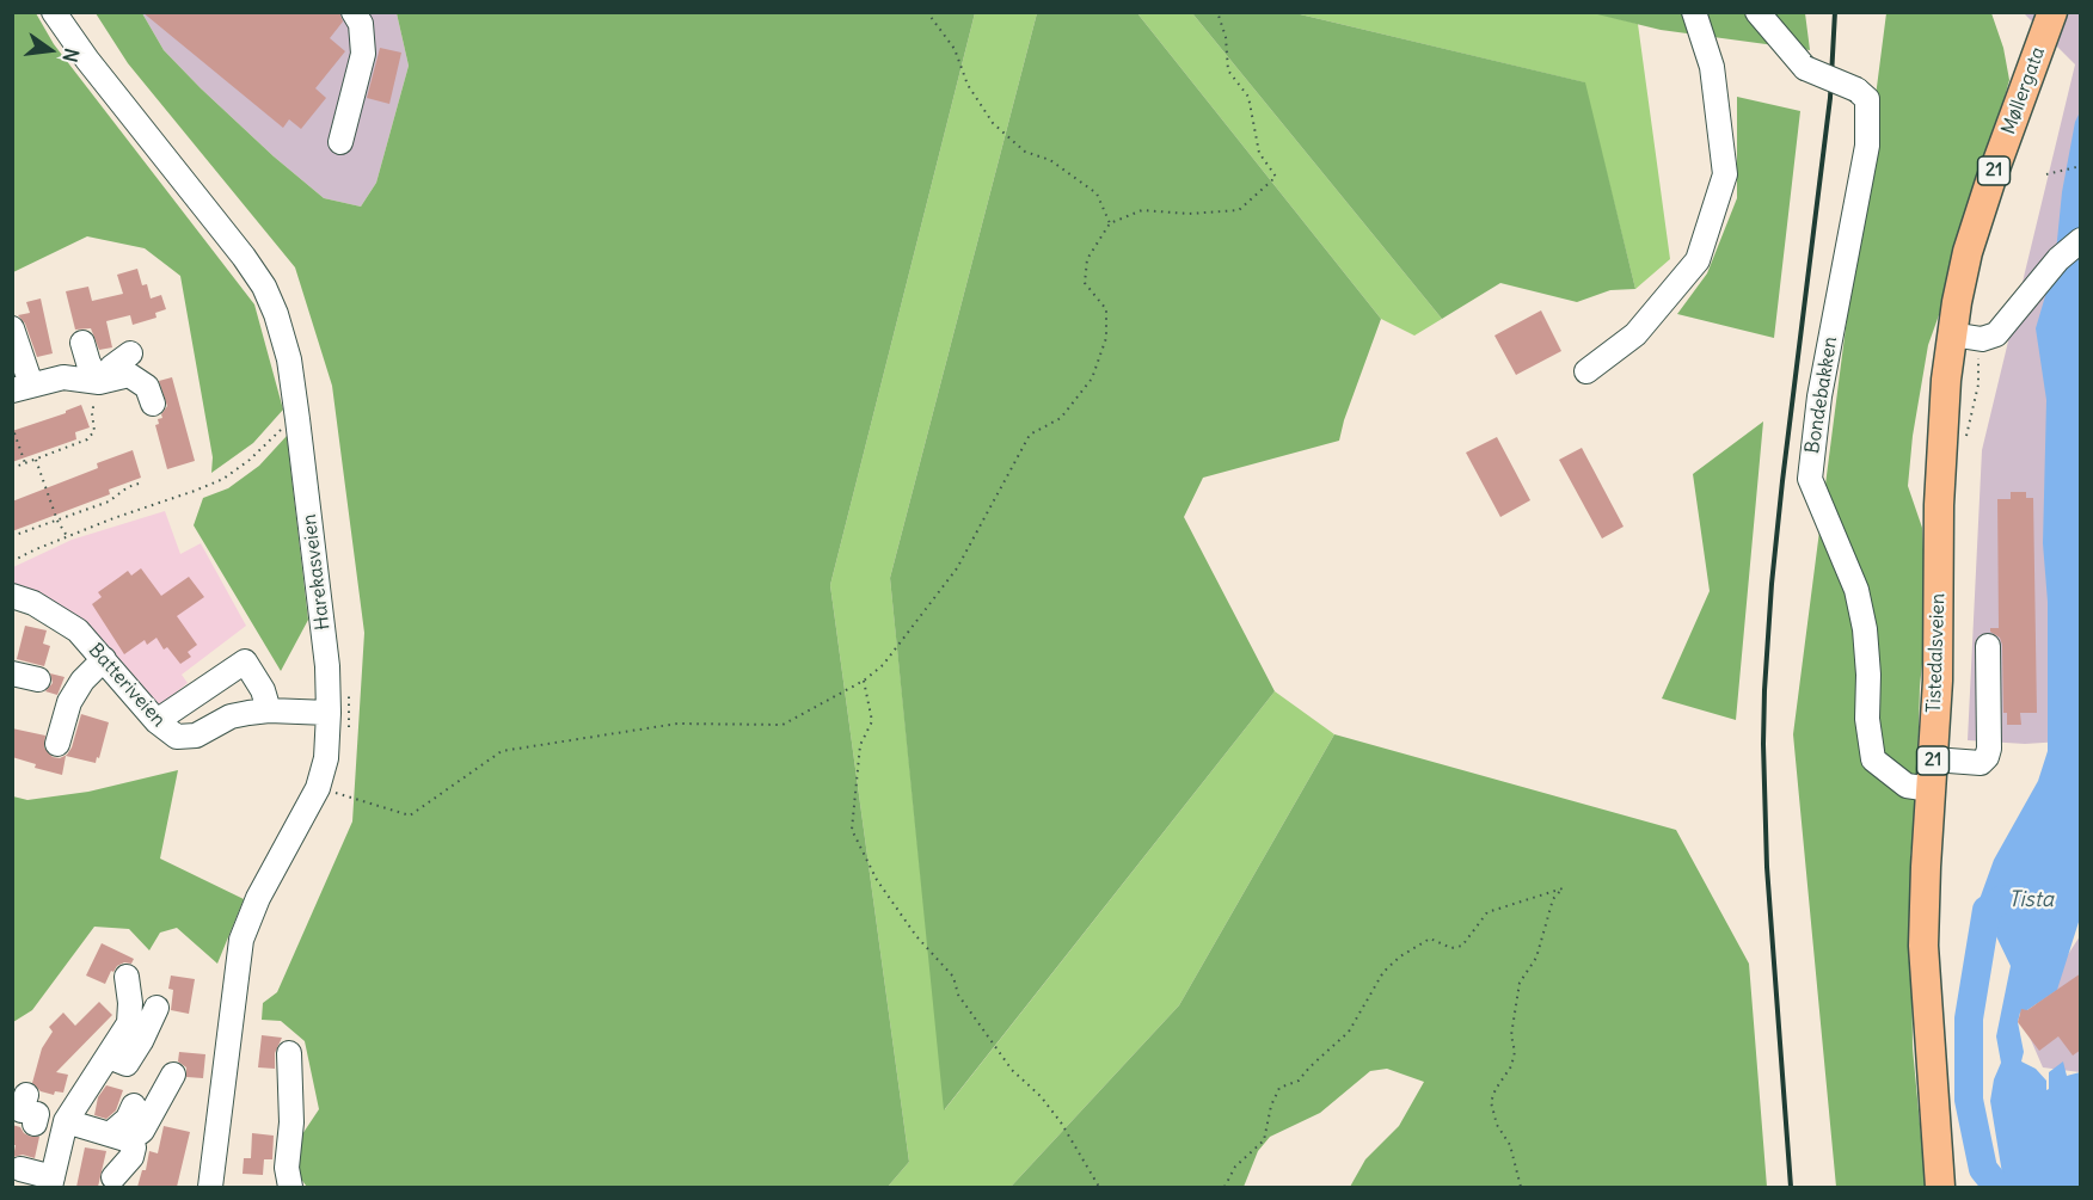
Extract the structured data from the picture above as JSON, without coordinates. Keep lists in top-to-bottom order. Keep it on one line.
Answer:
{"streets":{"main road":["Møllergata","21","Tistedalsveien"],"street":["Bondebakken","Harekasveien","Batteriveien"]},"crossings":[["Møllergata","Tistedalsveien"],["Bondebakken","Tistedalsveien"],["Harekasveien","Batteriveien"]],"water":["Tista"],"north":"right"}
